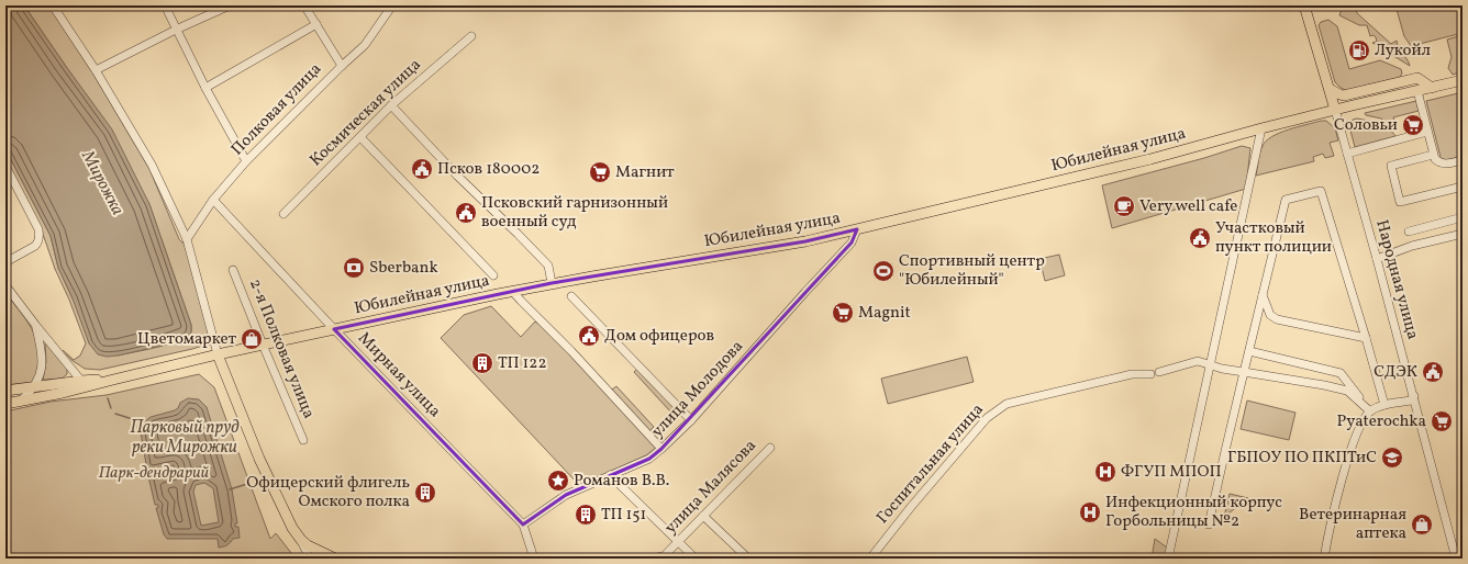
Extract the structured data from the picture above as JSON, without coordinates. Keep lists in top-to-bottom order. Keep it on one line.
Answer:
{"streets":{"main road":["Юбилейная улица"],"street":["Полковая улица","Космическая улица","Народная улица","2-я Полковая улица","Мирная улица","улица Молодова","Госпитальная улица","улица Малясова"]},"crossings":[["Полковая улица","Мирная улица"],["Юбилейная улица","Народная улица"],["Юбилейная улица","2-я Полковая улица"],["Юбилейная улица","Мирная улица"],["Юбилейная улица","улица Молодова"],["Мирная улица","улица Молодова"]],"water":["Мирожка","Парковый пруд реки Мирожки"],"parks":["Парк-дендрарий"],"places":{"fuel station":["Лукойл"],"supermarket":["Соловьи","Магнит","Magnit","Pyaterochka"],"public building":["Псков 180002","Псковский гарнизонный военный суд","Участковый пункт полиции","Дом офицеров","СДЭК"],"cafe":["Very well cafe"],"bank":["Sberbank"],"sports":["Спортивный центр \"Юбилейный\""],"shop":["Цветомаркет","Ветеринарная аптека"],"building":["ТП 122","Офицерский флигель Омского полка","ТП 151"],"school or university":["ГБПОУ ПО ПКПТиС"],"hospital":["ФГУП МПОП","Инфекционный корпус Горбольницы №2"],"place":["Романов В.В."]}}
